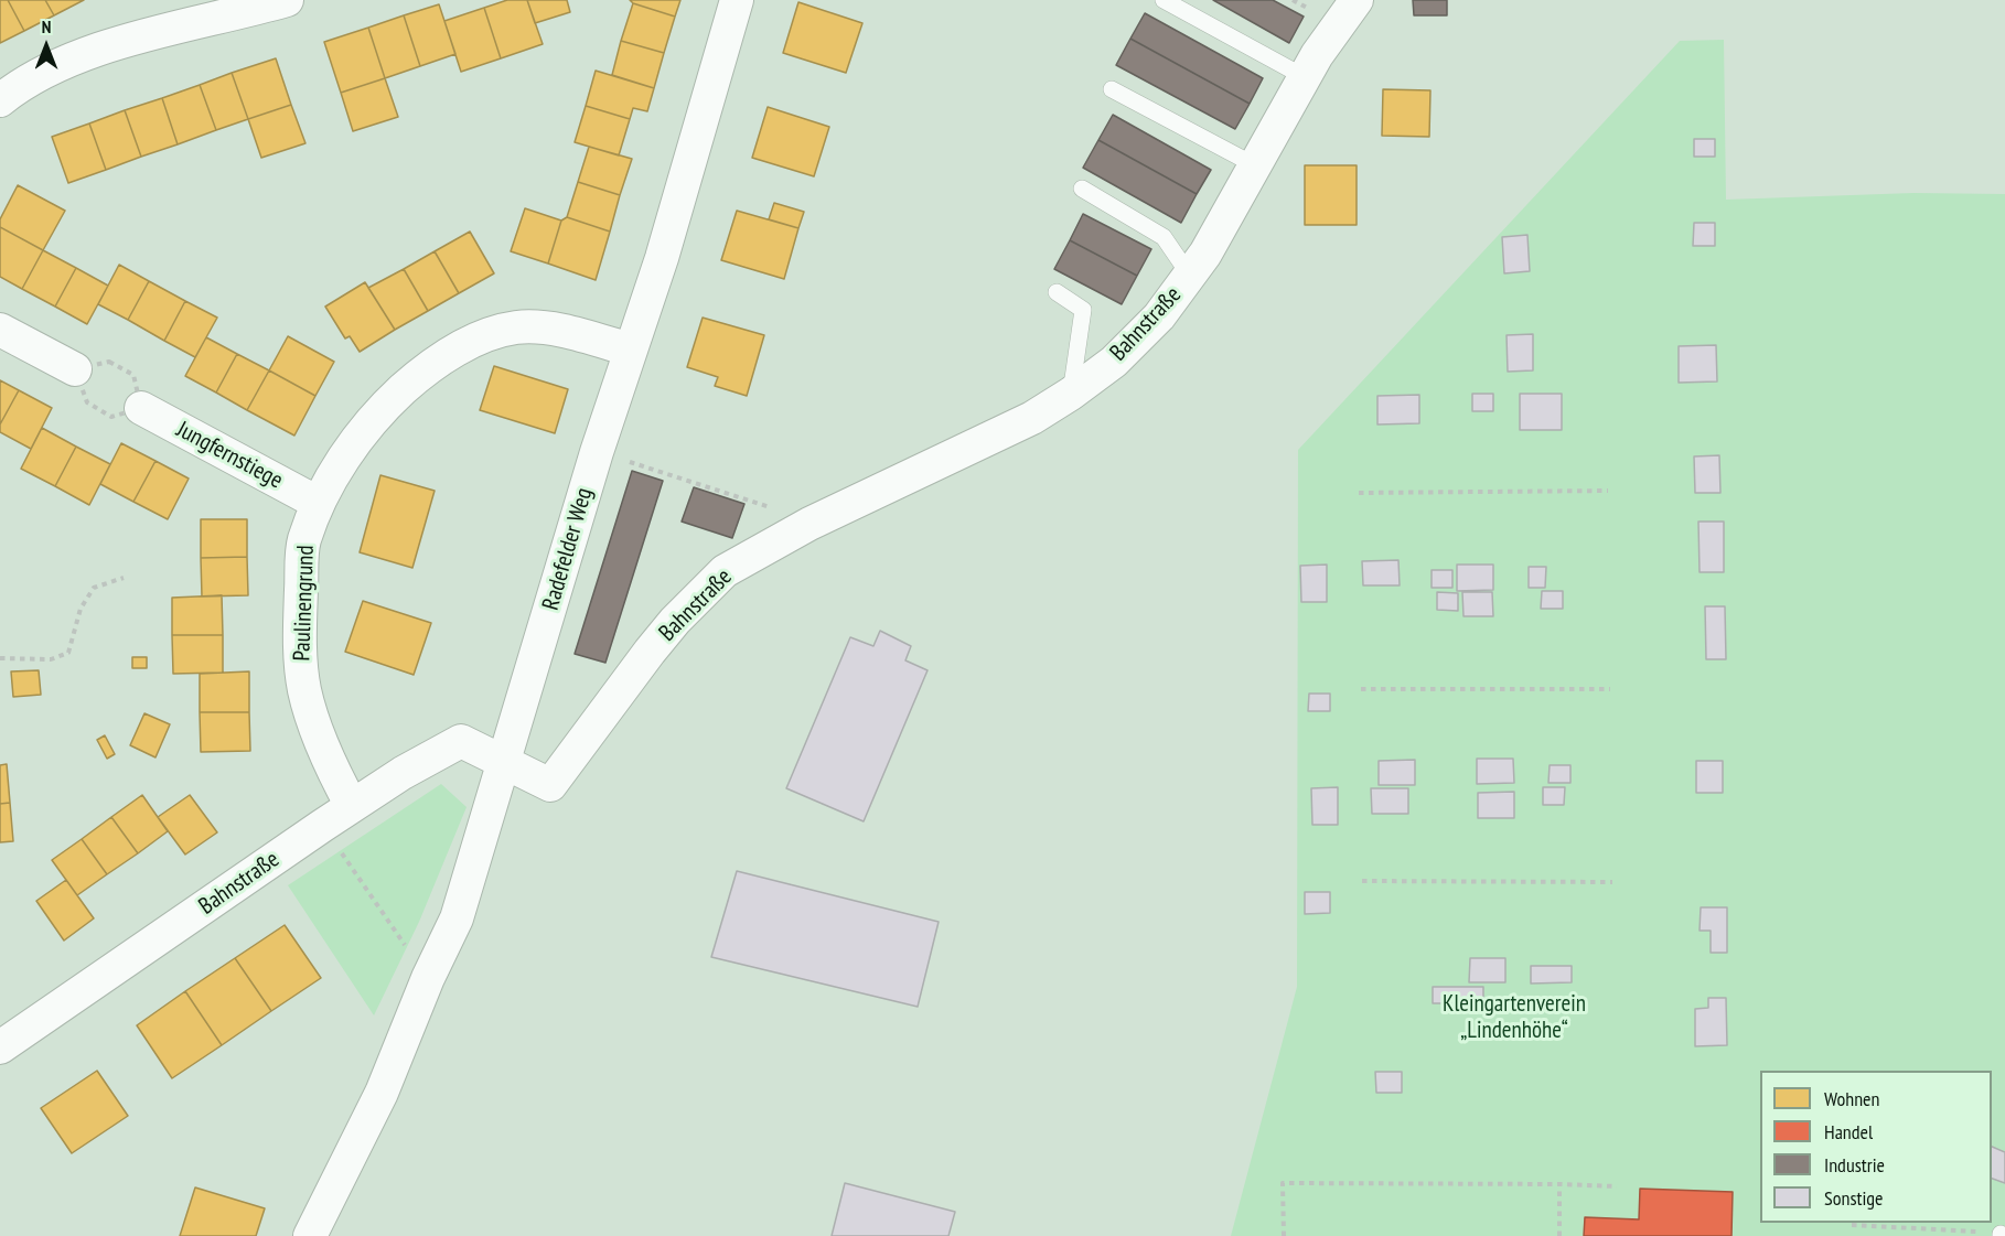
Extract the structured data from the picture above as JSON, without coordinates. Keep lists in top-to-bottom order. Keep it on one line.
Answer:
{"streets":{"street":["Bahnstraße","Jungfernstiege","Radefelder Weg","Paulinengrund"]},"crossings":[["Bahnstraße","Radefelder Weg"],["Bahnstraße","Paulinengrund"],["Jungfernstiege","Paulinengrund"],["Radefelder Weg","Paulinengrund"]],"parks":["Kleingartenverein „Lindenhöhe“"],"legend":["Wohnen","Handel","Industrie","Sonstige"],"north":"top"}
